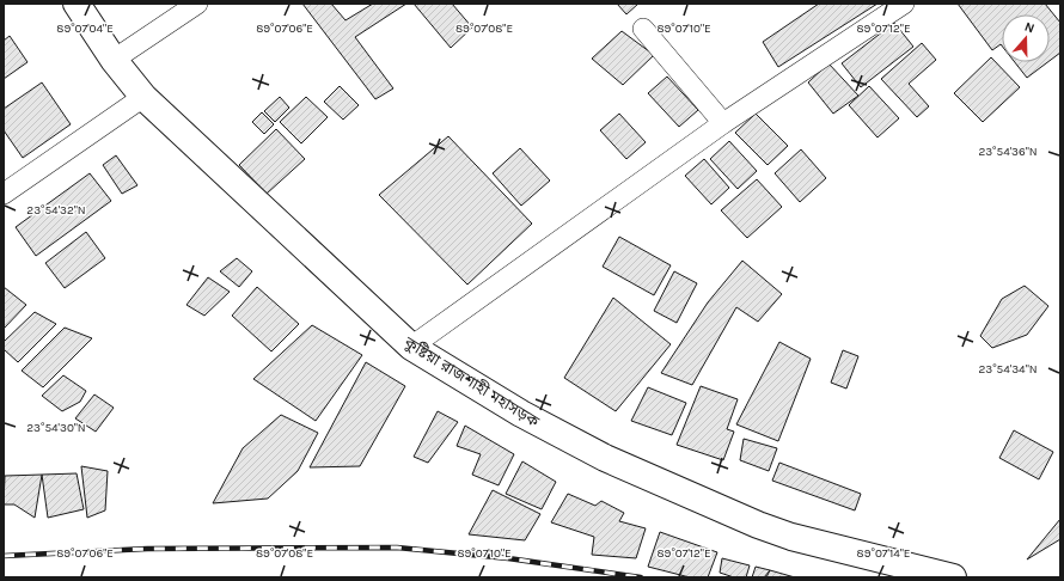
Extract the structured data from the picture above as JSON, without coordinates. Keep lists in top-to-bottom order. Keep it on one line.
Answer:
{"streets":{"highway":["কুষ্টিয়া রাজশাহী মহাসড়ক"]},"north":"top","coordinates":["89°07'06\"E","89°07'08\"E","89°07'10\"E","89°07'12\"E","89°07'04\"E","23°54'36\"N","23°54'32\"N","23°54'34\"N","23°54'30\"N","89°07'14\"E"]}
